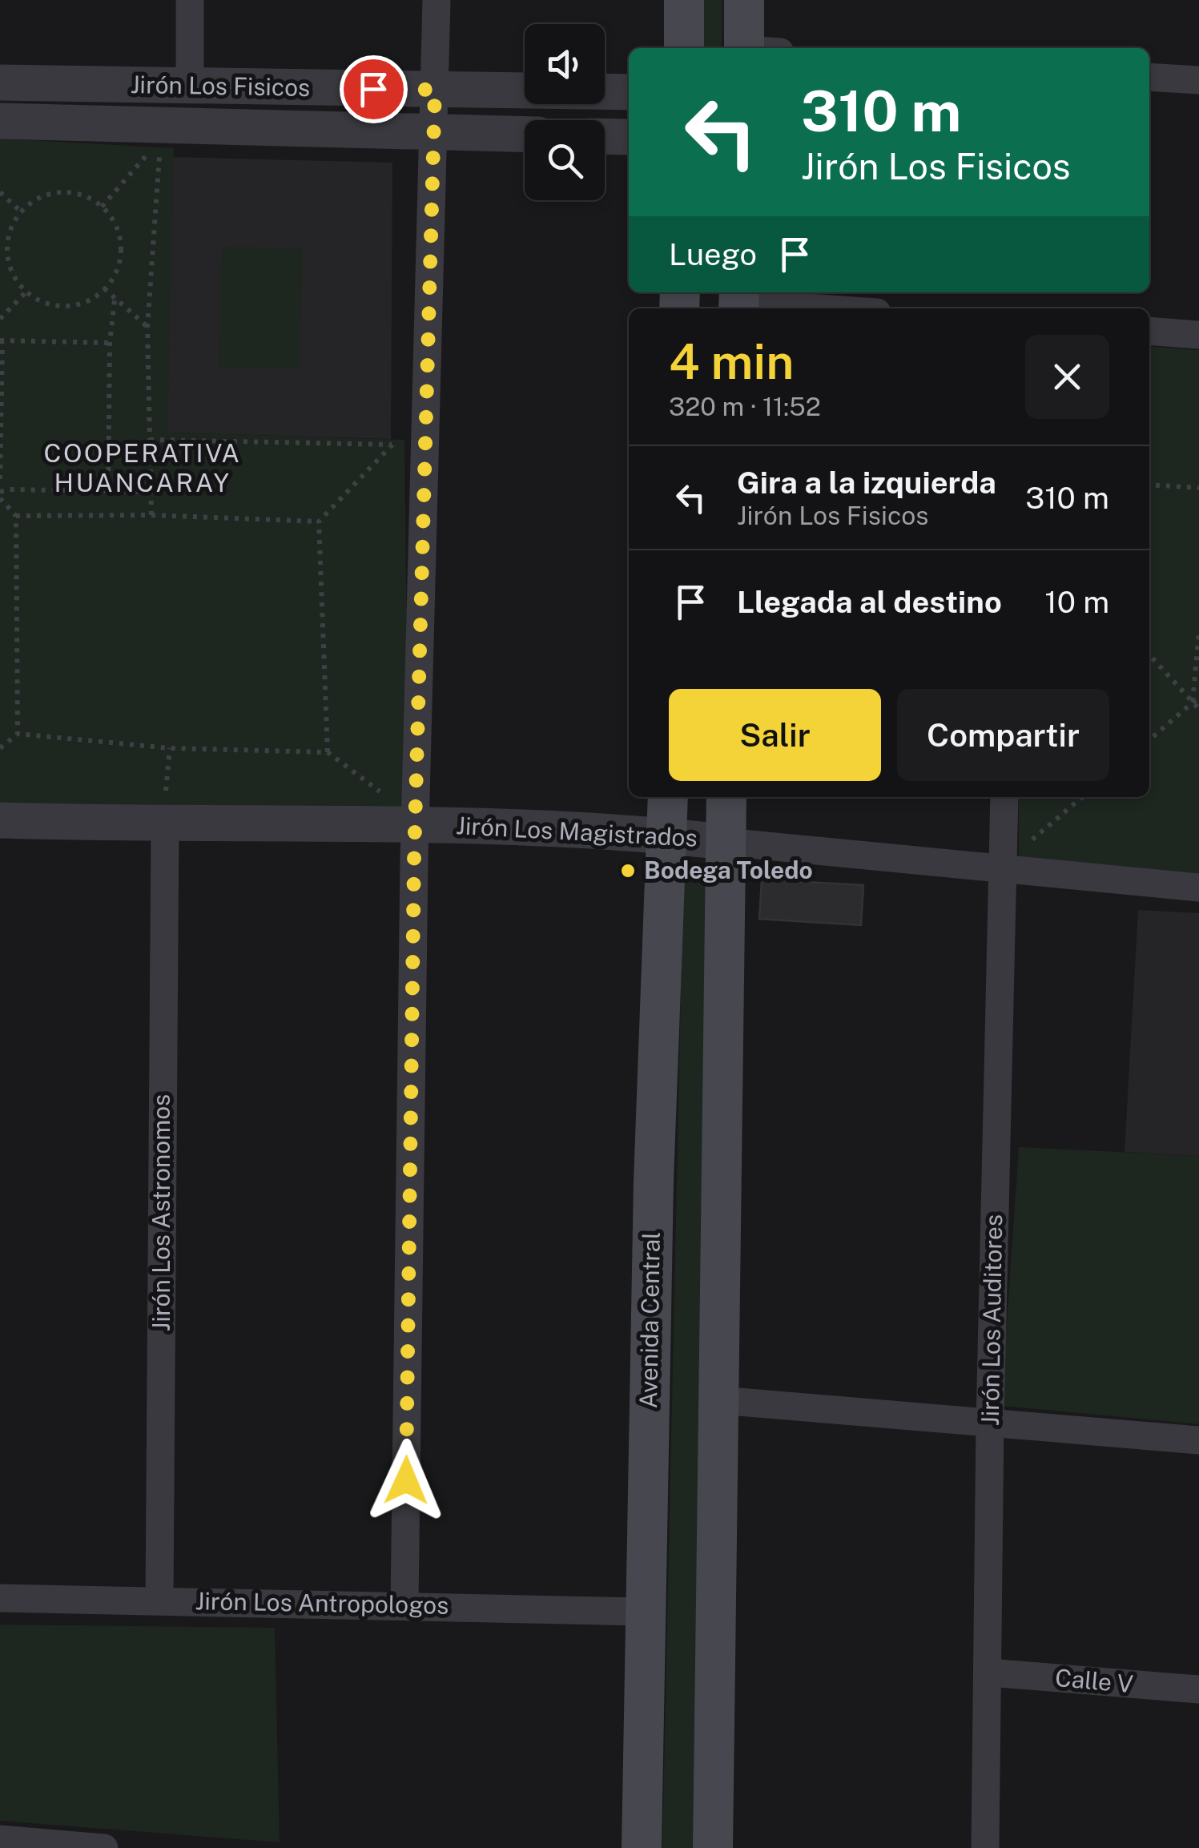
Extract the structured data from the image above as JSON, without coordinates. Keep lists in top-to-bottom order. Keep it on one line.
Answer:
{"streets":{"main road":["Avenida Central"],"street":["Jirón Los Fisicos","Jirón Los Magistrados","Jirón Los Astronomos","Jirón Los Auditores","Jirón Los Antropologos","Calle V"]},"crossings":[["Jirón Los Magistrados","Jirón Los Astronomos"],["Jirón Los Magistrados","Avenida Central"],["Jirón Los Magistrados","Jirón Los Auditores"],["Jirón Los Astronomos","Jirón Los Antropologos"],["Avenida Central","Jirón Los Antropologos"],["Jirón Los Auditores","Calle V"]],"districts":["COOPERATIVA HUANCARAY"],"places":["Bodega Toledo"],"page":{"turn":["310 m","Jirón Los Fisicos"],"then":"Luego","heading":["4 min","320 m · 11:52"],"list":[{"name":"Gira a la izquierda","note":"Jirón Los Fisicos","value":"310 m"},{"name":"Llegada al destino","value":"10 m"}],"buttons":["Salir","Compartir"]}}
